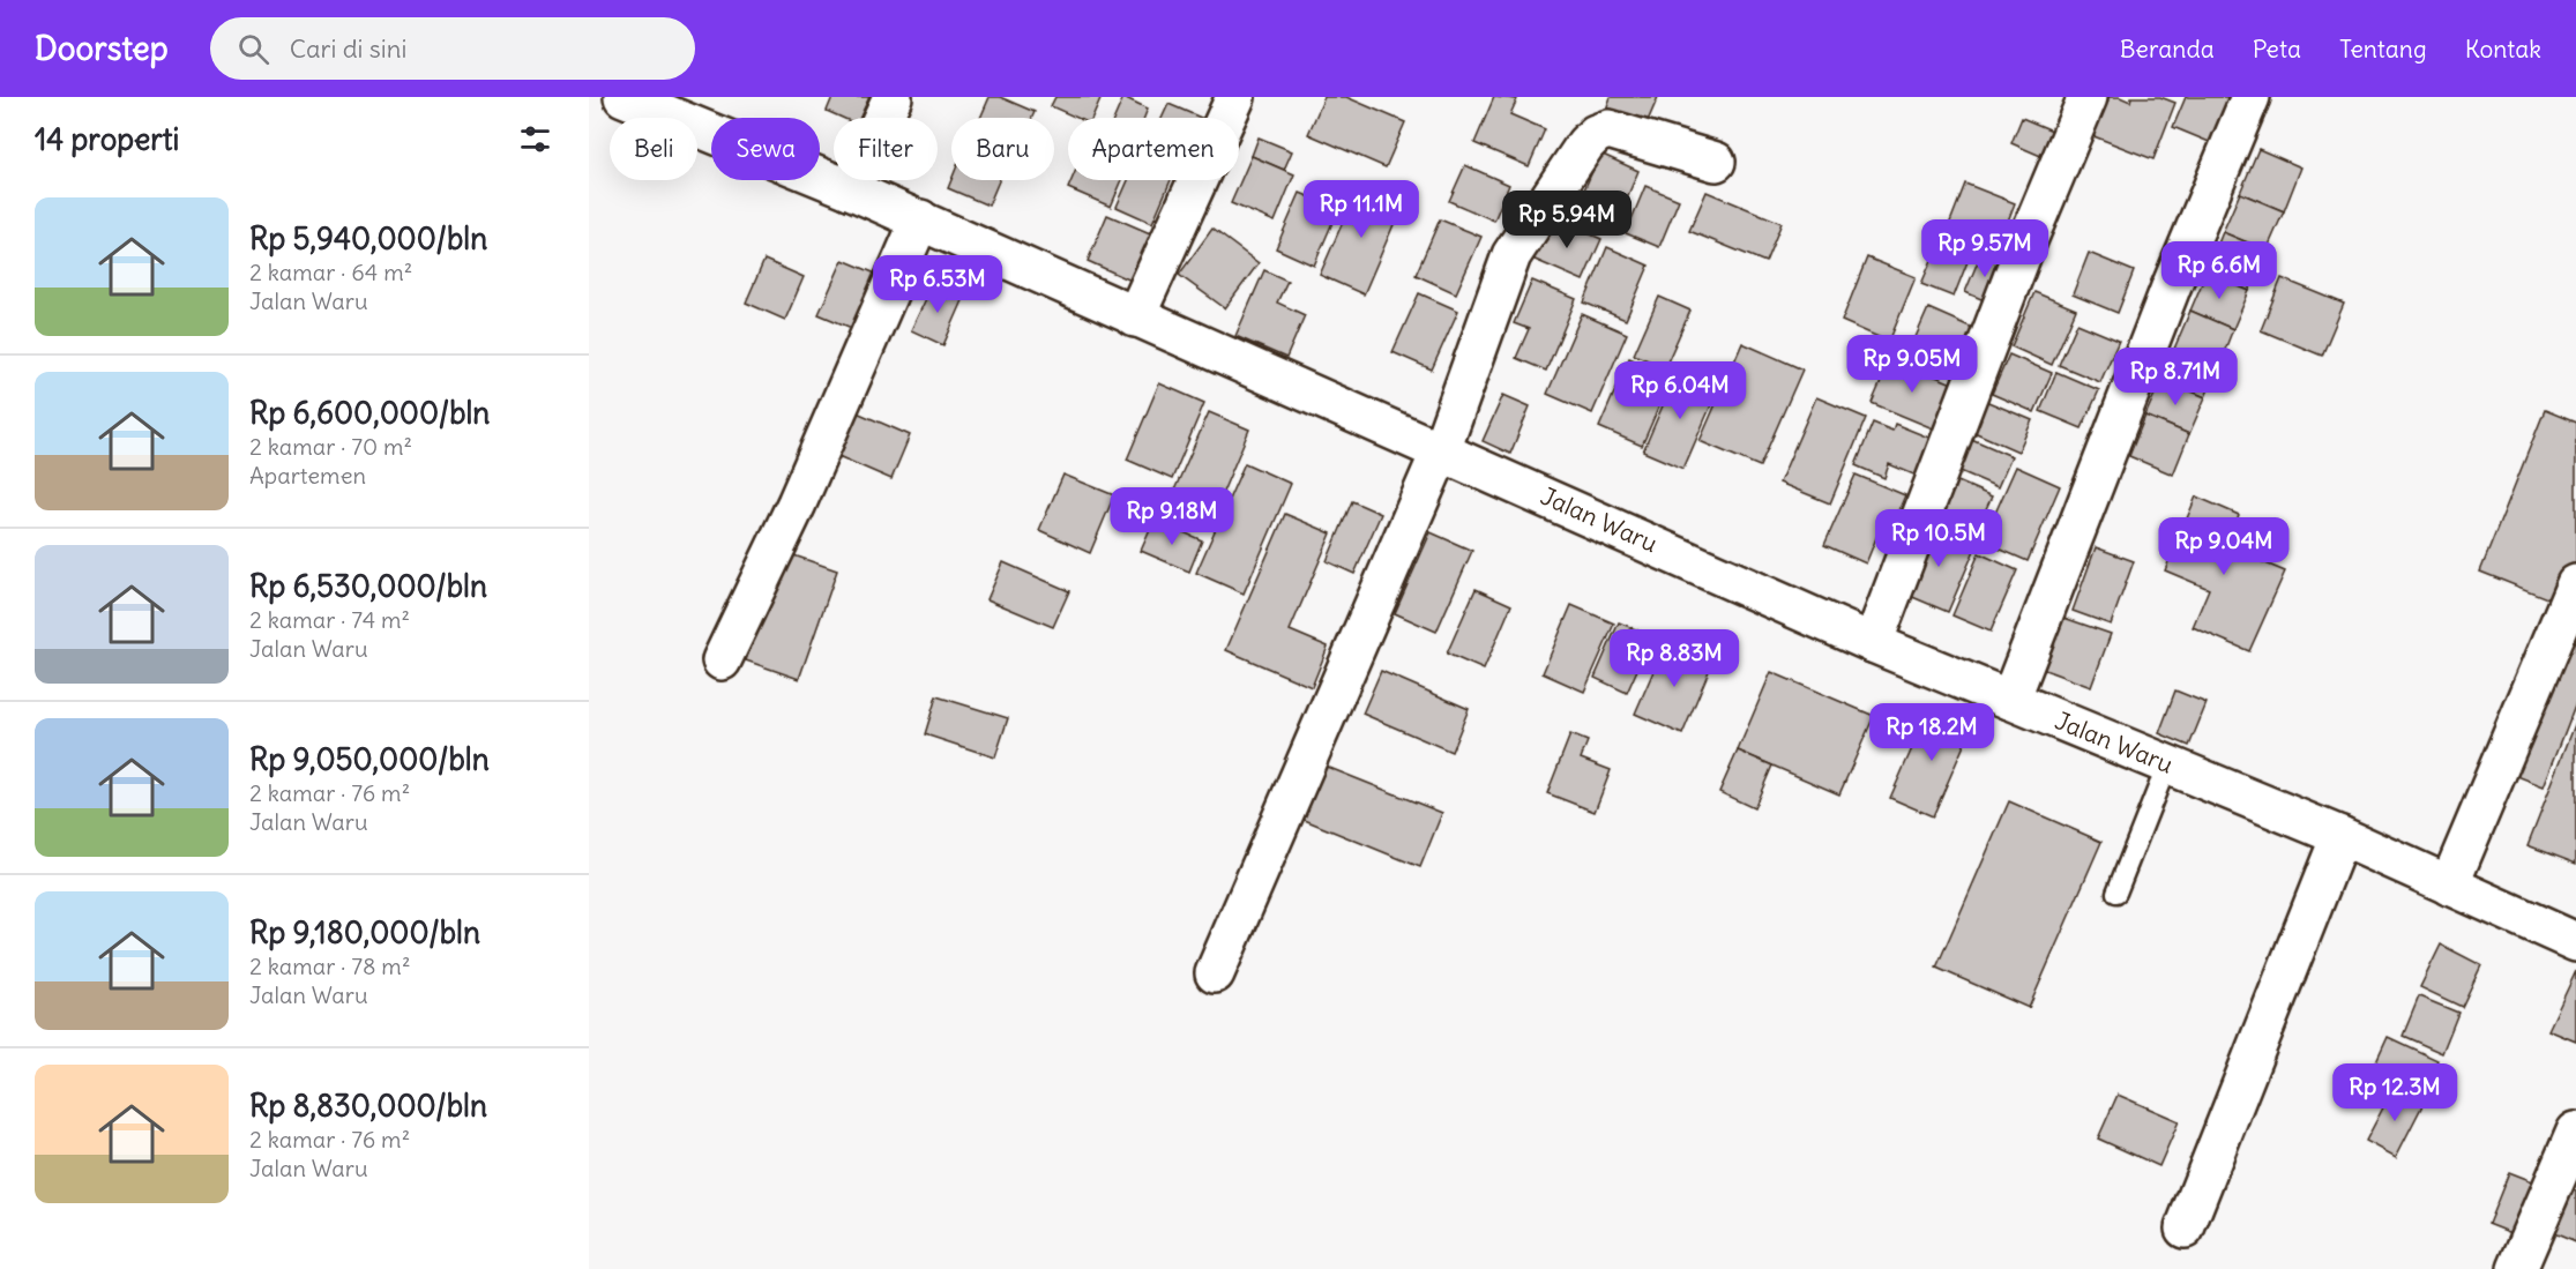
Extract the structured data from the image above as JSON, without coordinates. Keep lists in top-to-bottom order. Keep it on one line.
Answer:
{"streets":{"street":["Jalan Waru"]},"page":{"header":"Doorstep","search":"Cari di sini","nav":["Beranda","Peta","Tentang","Kontak"],"heading":"14 properti","chip":["Beli","Sewa","Filter","Baru","Apartemen"],"list":[{"name":"Rp 5,940,000/bln","note":"2 kamar · 64 m² · Jalan Waru"},{"name":"Rp 6,600,000/bln","note":"2 kamar · 70 m² · Apartemen"},{"name":"Rp 6,530,000/bln","note":"2 kamar · 74 m² · Jalan Waru"},{"name":"Rp 9,050,000/bln","note":"2 kamar · 76 m² · Jalan Waru"},{"name":"Rp 9,180,000/bln","note":"2 kamar · 78 m² · Jalan Waru"},{"name":"Rp 8,830,000/bln","note":"2 kamar · 76 m² · Jalan Waru"}],"price":["Rp 11.1M","Rp 5.94M","Rp 9.57M","Rp 6.6M","Rp 6.53M","Rp 9.05M","Rp 8.71M","Rp 6.04M","Rp 9.18M","Rp 10.5M","Rp 9.04M","Rp 8.83M","Rp 18.2M","Rp 12.3M"]}}
